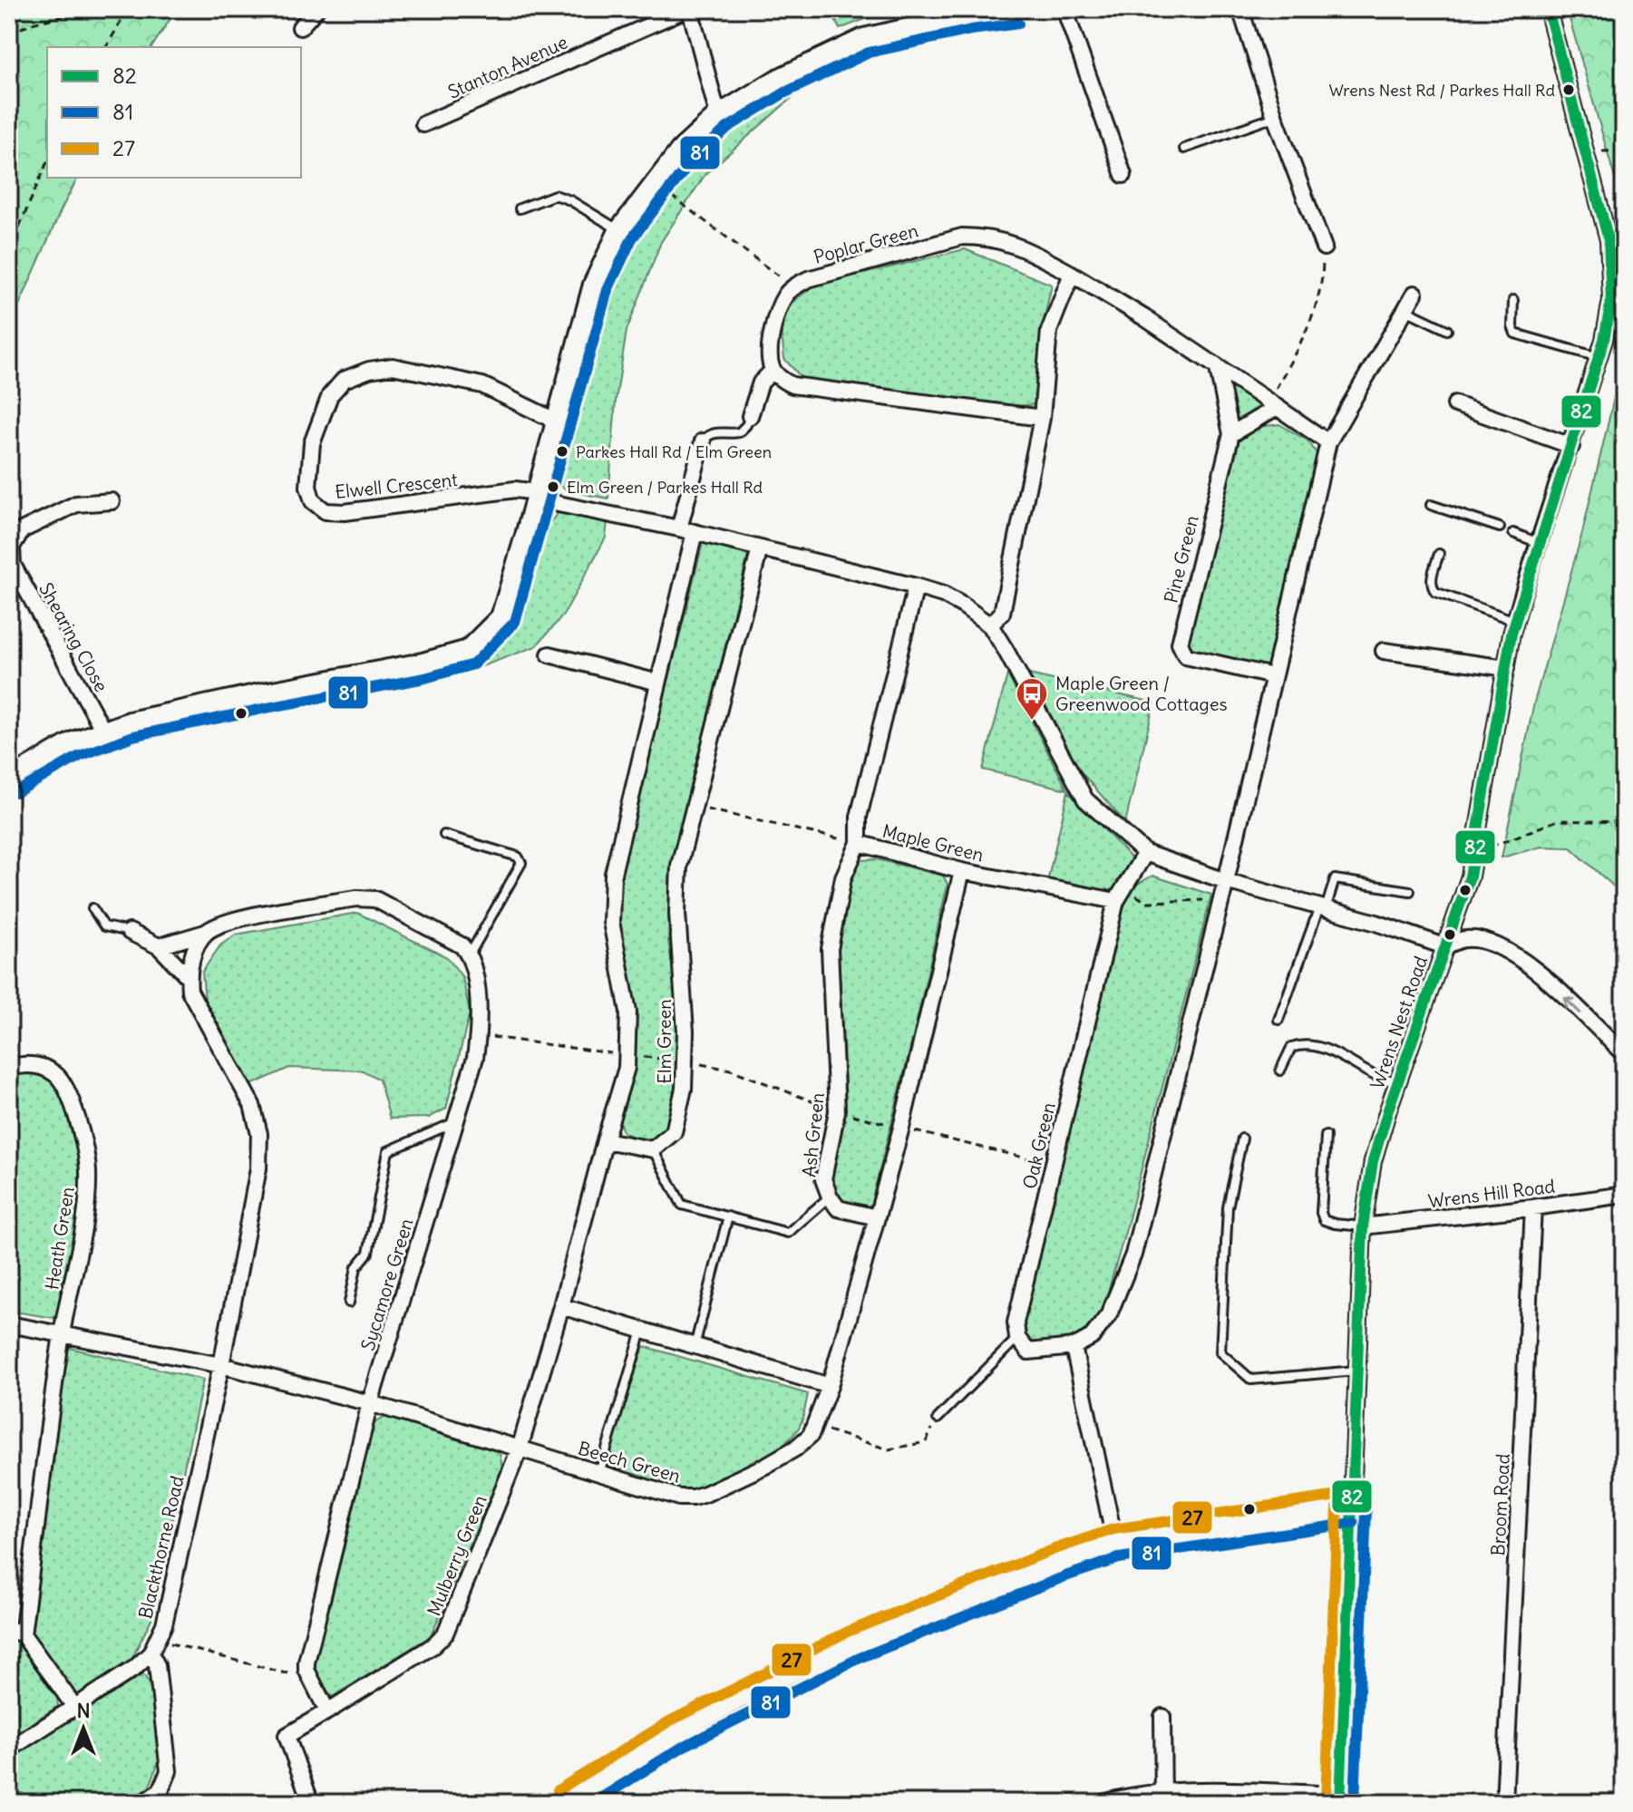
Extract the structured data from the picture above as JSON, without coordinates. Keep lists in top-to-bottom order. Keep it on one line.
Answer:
{"streets":{"street":["Stanton Avenue","Poplar Green","Elwell Crescent","Pine Green","Shearing Close","Maple Green","Wrens Nest Road","Elm Green","Ash Green","Oak Green","Wrens Hill Road","Heath Green","Sycamore Green","Beech Green","Broom Road","Blackthorne Road","Mulberry Green"]},"crossings":[["Maple Green","Ash Green"],["Maple Green","Oak Green"],["Wrens Nest Road","Wrens Hill Road"],["Ash Green","Beech Green"],["Wrens Hill Road","Broom Road"],["Beech Green","Mulberry Green"]],"places":{"other":["Wrens Nest Rd / Parkes Hall Rd","Parkes Hall Rd / Elm Green","Elm Green / Parkes Hall Rd"],"bus stop":["Maple Green / Greenwood Cottages"]},"lines":["transit line 82","transit line 81","transit line 27"],"legend":["82","81","27"],"north":"top"}
